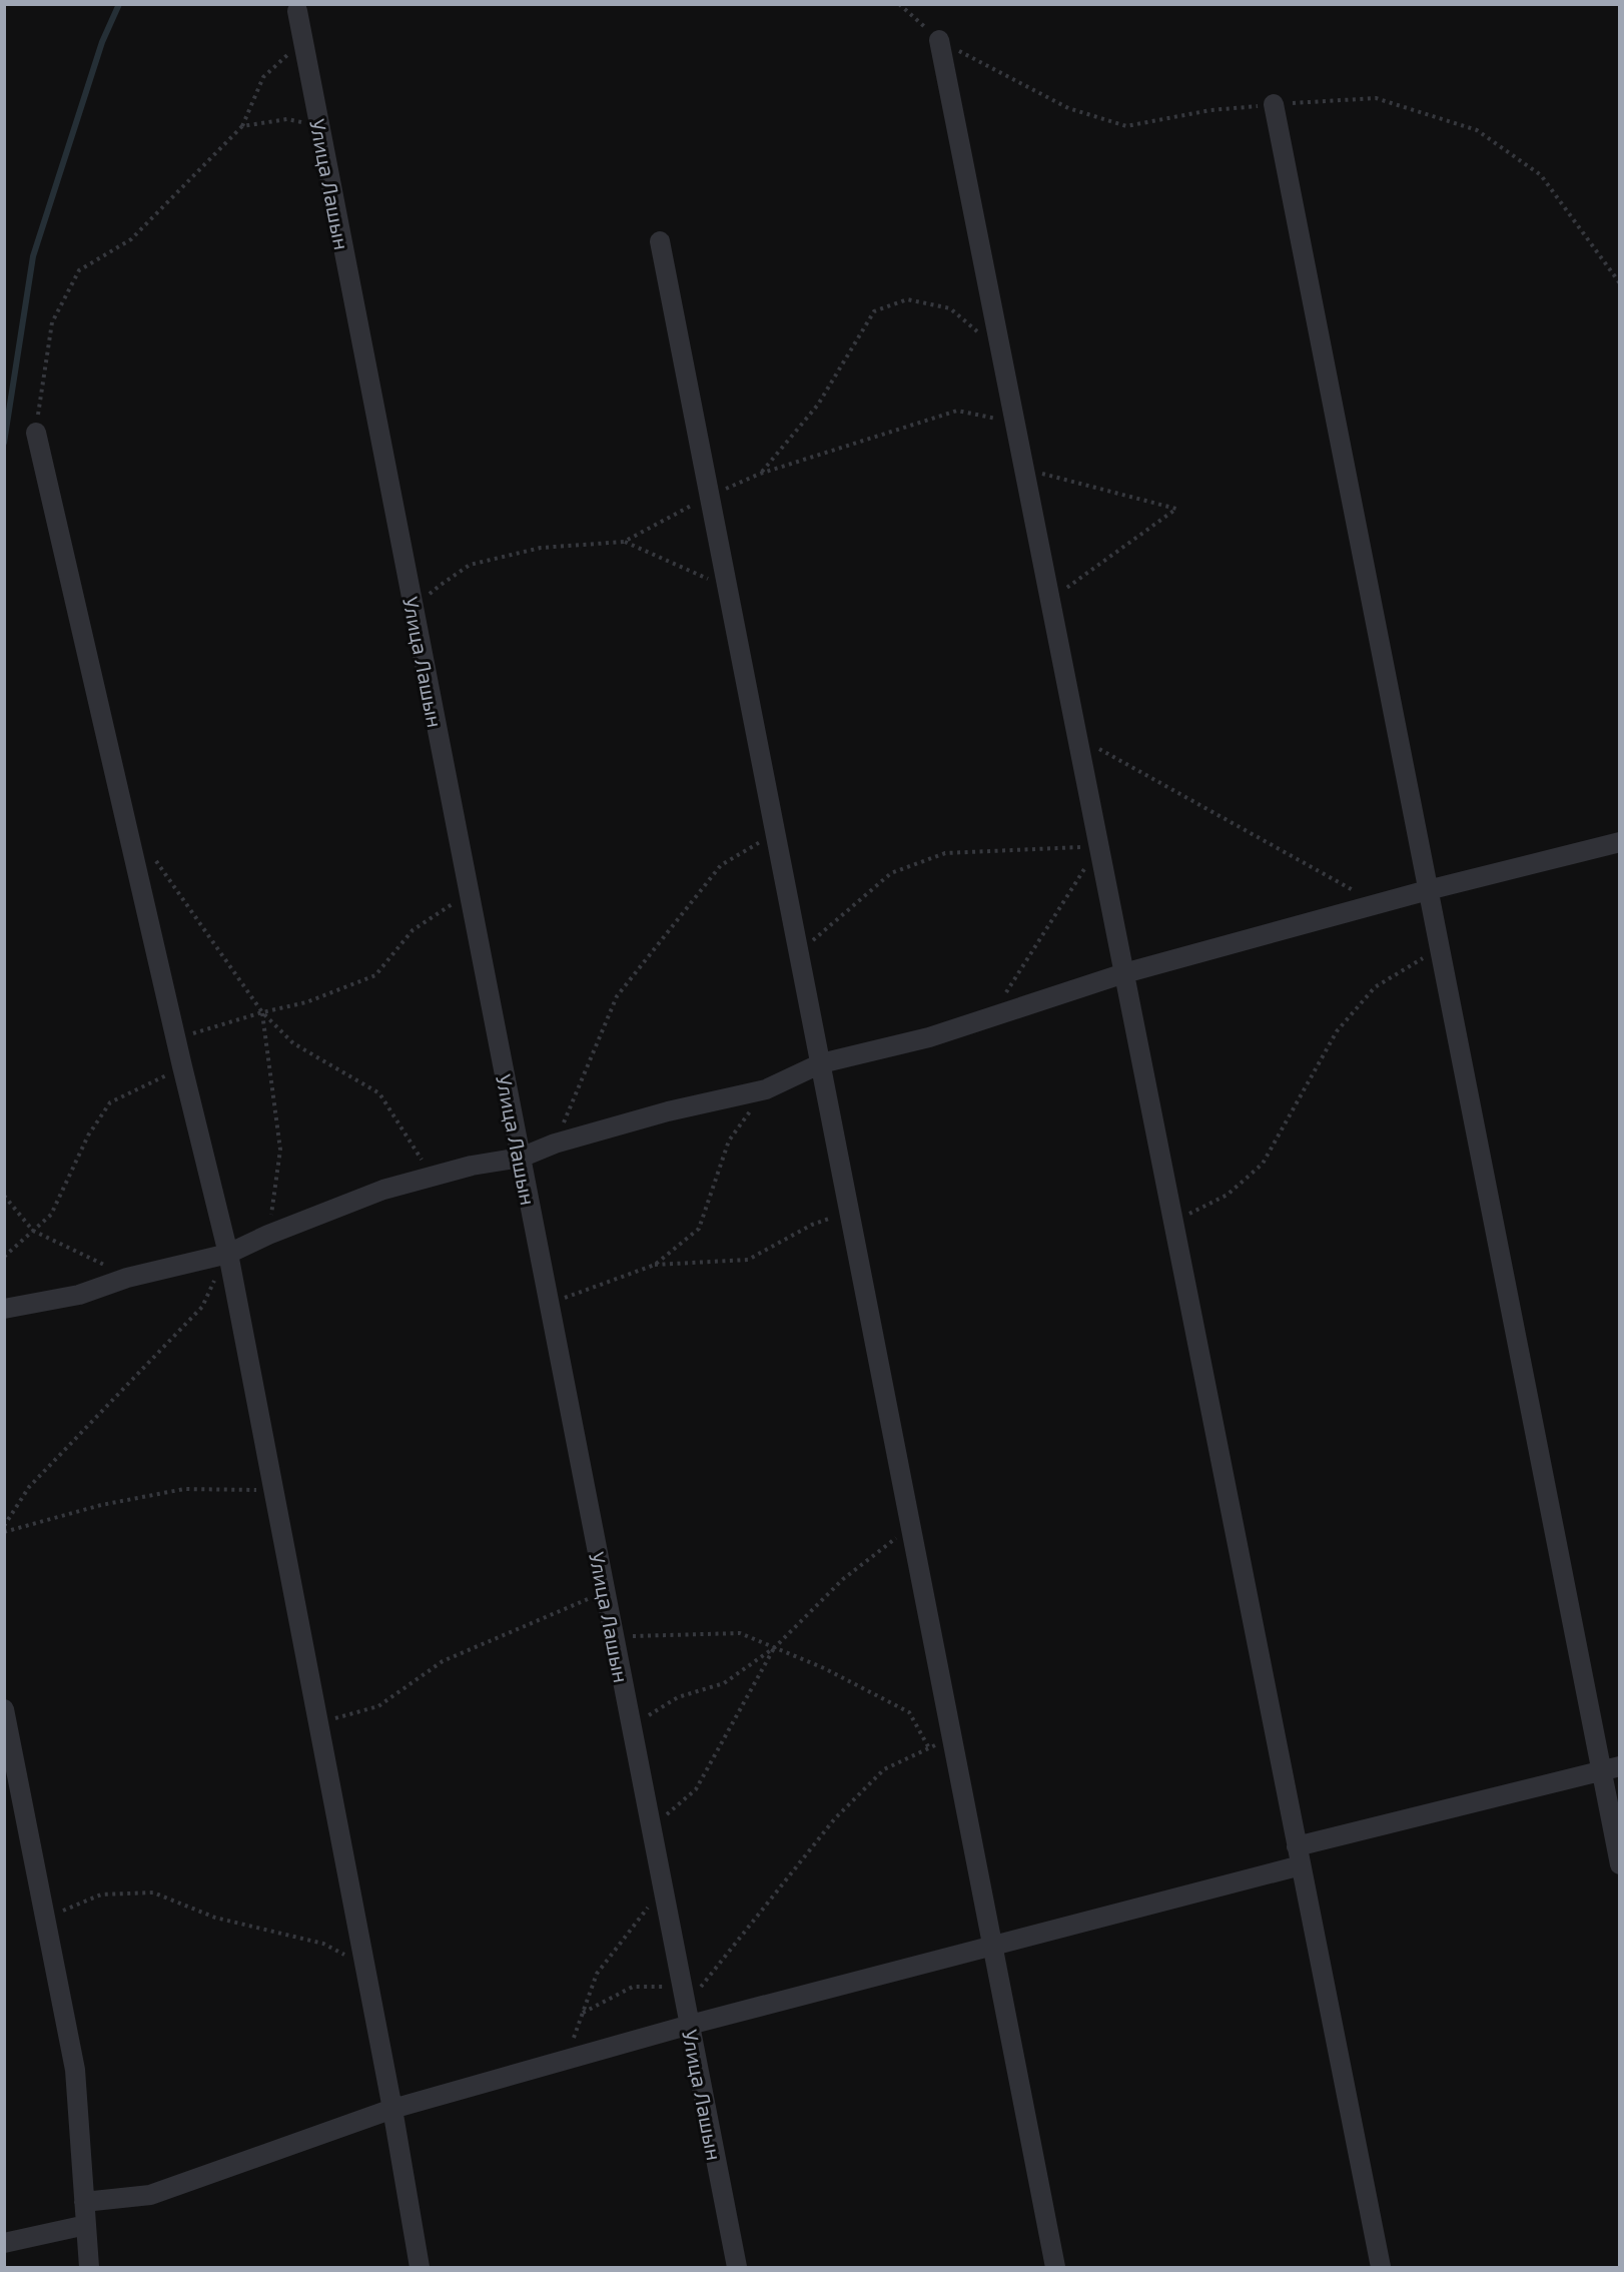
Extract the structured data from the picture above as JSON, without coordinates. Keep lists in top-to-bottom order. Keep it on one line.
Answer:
{"streets":{"street":["Улица Лашын"]}}
